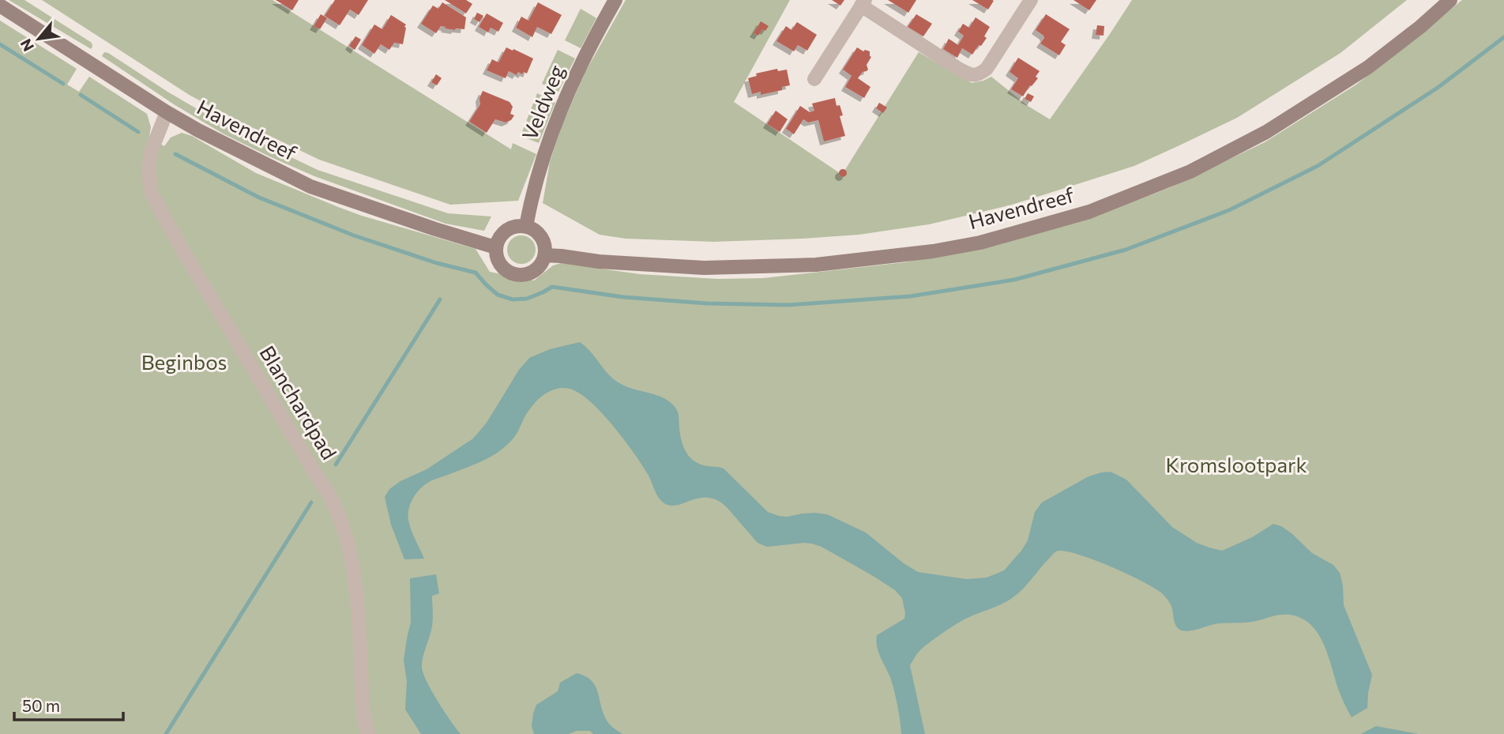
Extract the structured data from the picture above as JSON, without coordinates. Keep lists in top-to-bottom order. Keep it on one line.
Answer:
{"streets":{"street":["Veldweg","Havendreef","Blanchardpad"]},"crossings":[["Veldweg","Havendreef"],["Havendreef","Blanchardpad"]],"parks":["Beginbos","Kromslootpark"],"scale_bar":"50 m","north":"bottom left"}
